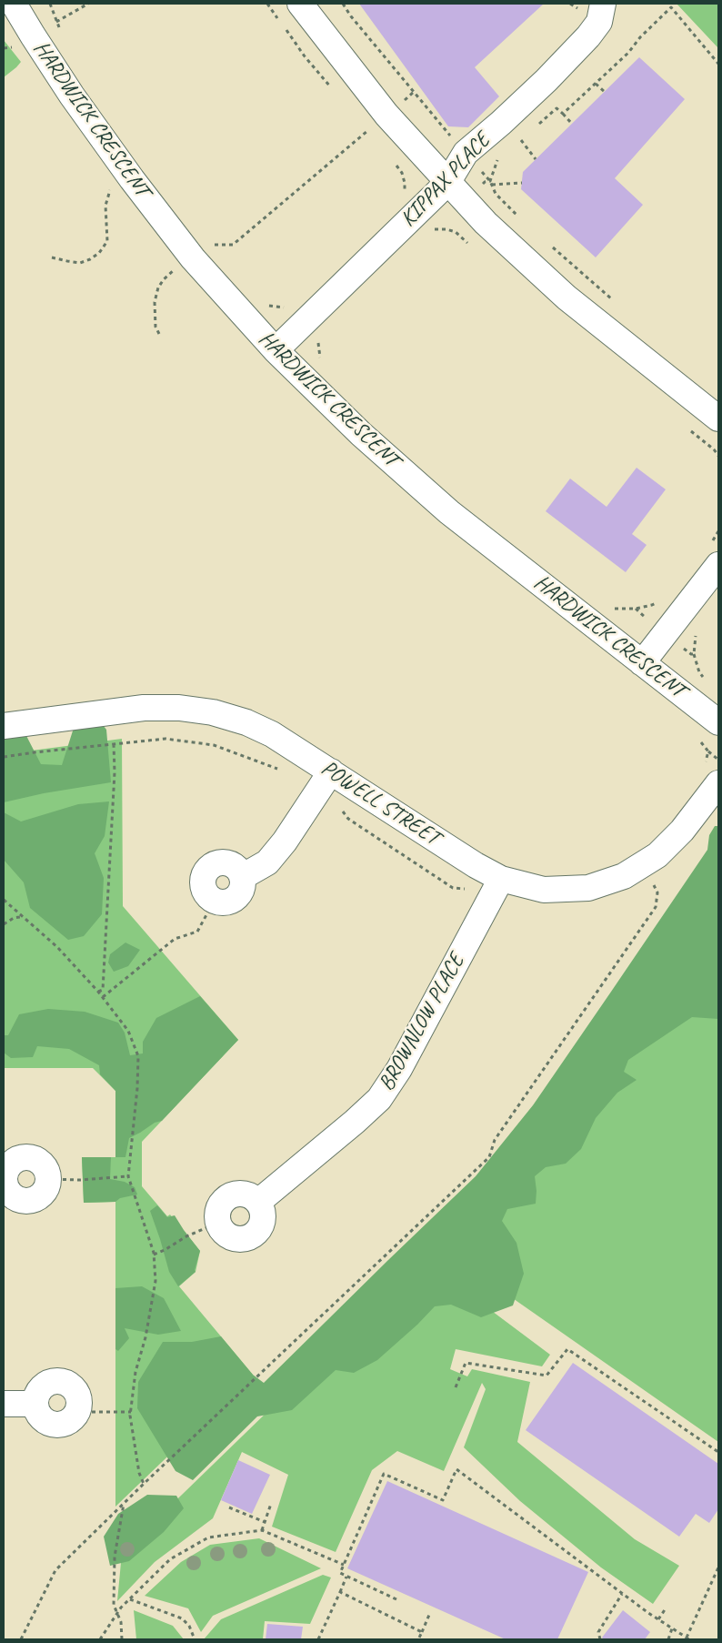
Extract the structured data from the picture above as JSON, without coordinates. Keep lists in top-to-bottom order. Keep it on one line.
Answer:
{"streets":{"street":["HARDWICK CRESCENT","KIPPAX PLACE","POWELL STREET","BROWNLOW PLACE"]},"crossings":[["HARDWICK CRESCENT","KIPPAX PLACE"],["POWELL STREET","BROWNLOW PLACE"]]}
